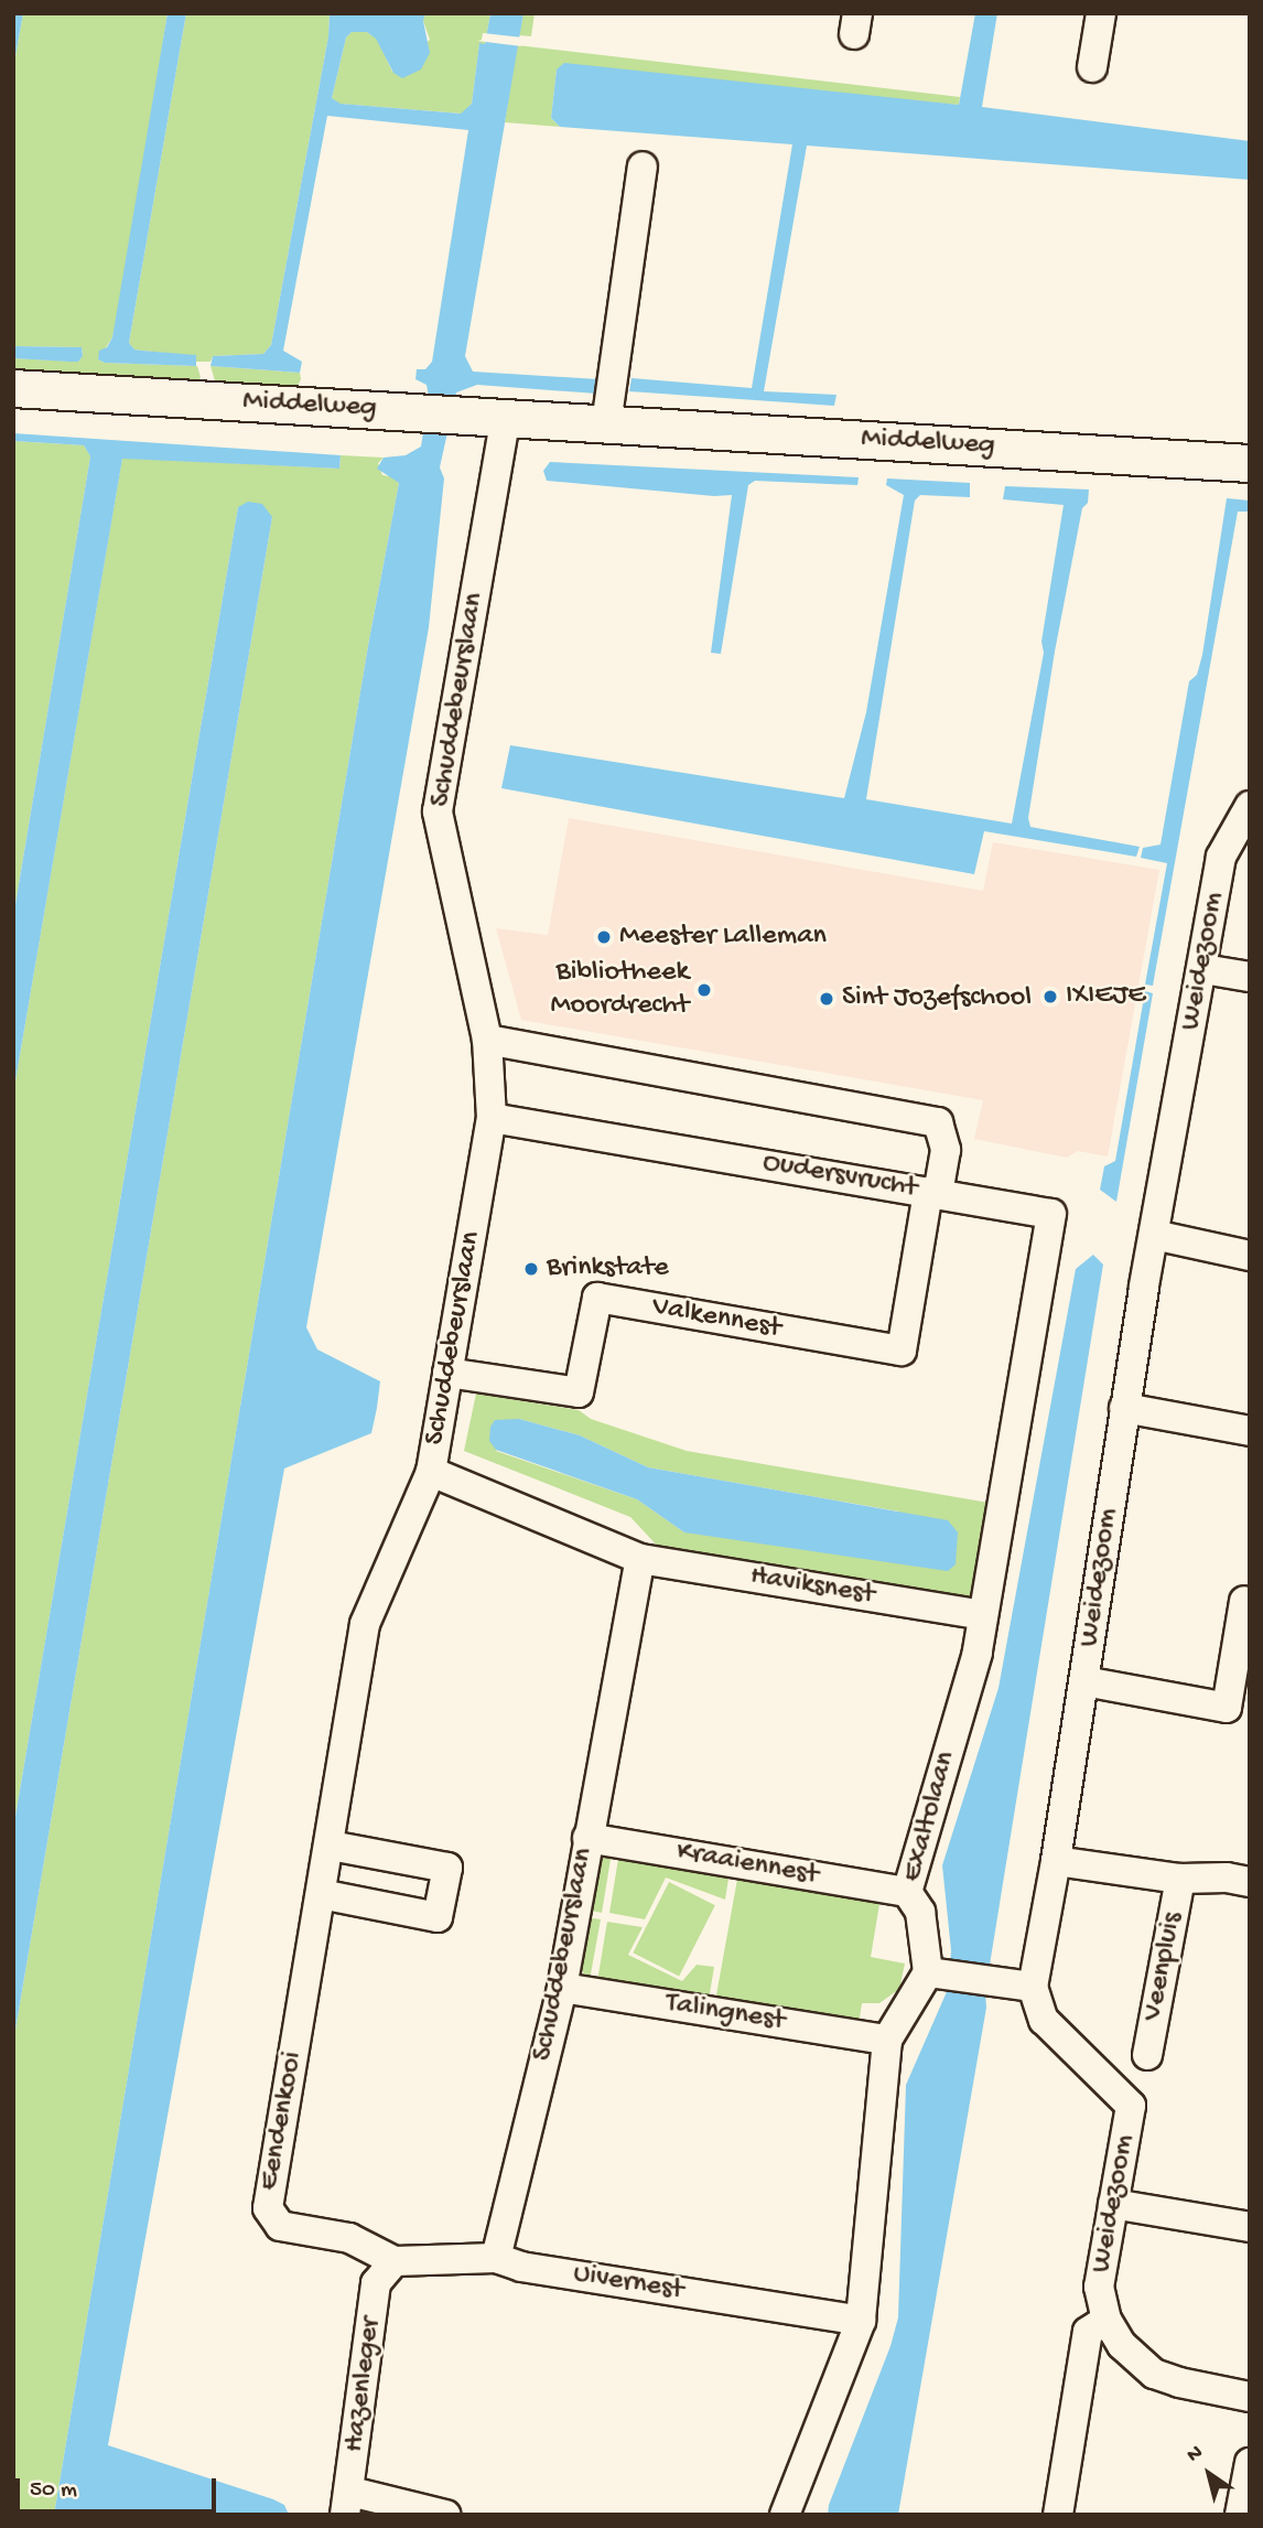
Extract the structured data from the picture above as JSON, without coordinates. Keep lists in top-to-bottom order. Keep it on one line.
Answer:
{"streets":{"street":["Middelweg","Schuddebeurslaan","Weidezoom","Oudersvrucht","Valkennest","Haviksnest","Exaltolaan","Kraaiennest","Veenpluis","Talingnest","Eendenkooi","Uivernest","Hazenleger"]},"crossings":[["Middelweg","Schuddebeurslaan"],["Schuddebeurslaan","Oudersvrucht"],["Schuddebeurslaan","Valkennest"],["Schuddebeurslaan","Haviksnest"],["Schuddebeurslaan","Kraaiennest"],["Schuddebeurslaan","Talingnest"],["Schuddebeurslaan","Eendenkooi"],["Schuddebeurslaan","Uivernest"],["Weidezoom","Veenpluis"],["Oudersvrucht","Valkennest"],["Oudersvrucht","Exaltolaan"],["Valkennest","Exaltolaan"],["Haviksnest","Exaltolaan"],["Exaltolaan","Kraaiennest"],["Eendenkooi","Uivernest"],["Eendenkooi","Hazenleger"],["Uivernest","Hazenleger"]],"places":["Meester Lalleman","Bibliotheek Moordrecht","IXIEJE","Sint Jozefschool","Brinkstate"],"scale_bar":"50 m","north":"top left"}
